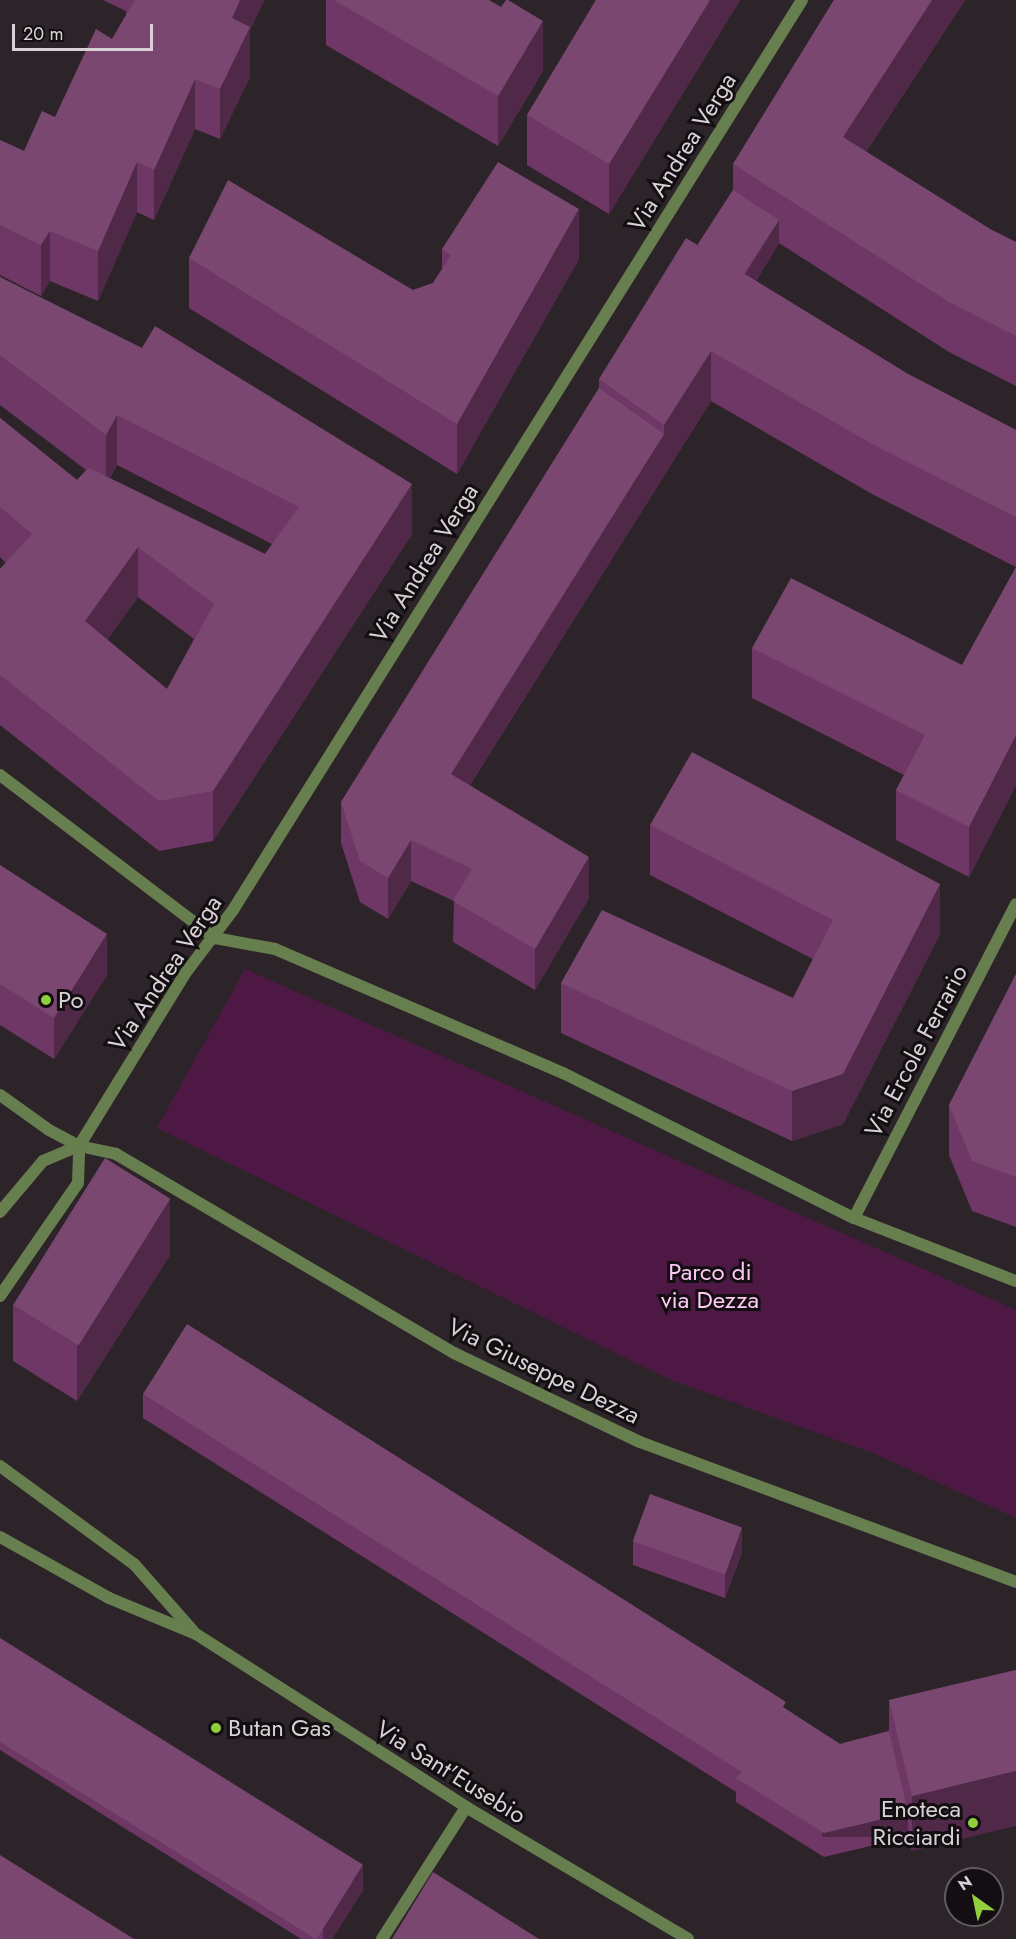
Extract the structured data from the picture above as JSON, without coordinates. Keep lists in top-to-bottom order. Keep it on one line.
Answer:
{"streets":{"street":["Via Andrea Verga","Via Ercole Ferrario","Via Giuseppe Dezza","Via Sant'Eusebio"]},"crossings":[["Via Andrea Verga","Via Giuseppe Dezza"]],"parks":["Parco di via Dezza"],"places":["Po","Butan Gas","Enoteca Ricciardi"],"scale_bar":"20 m","north":"top left"}
